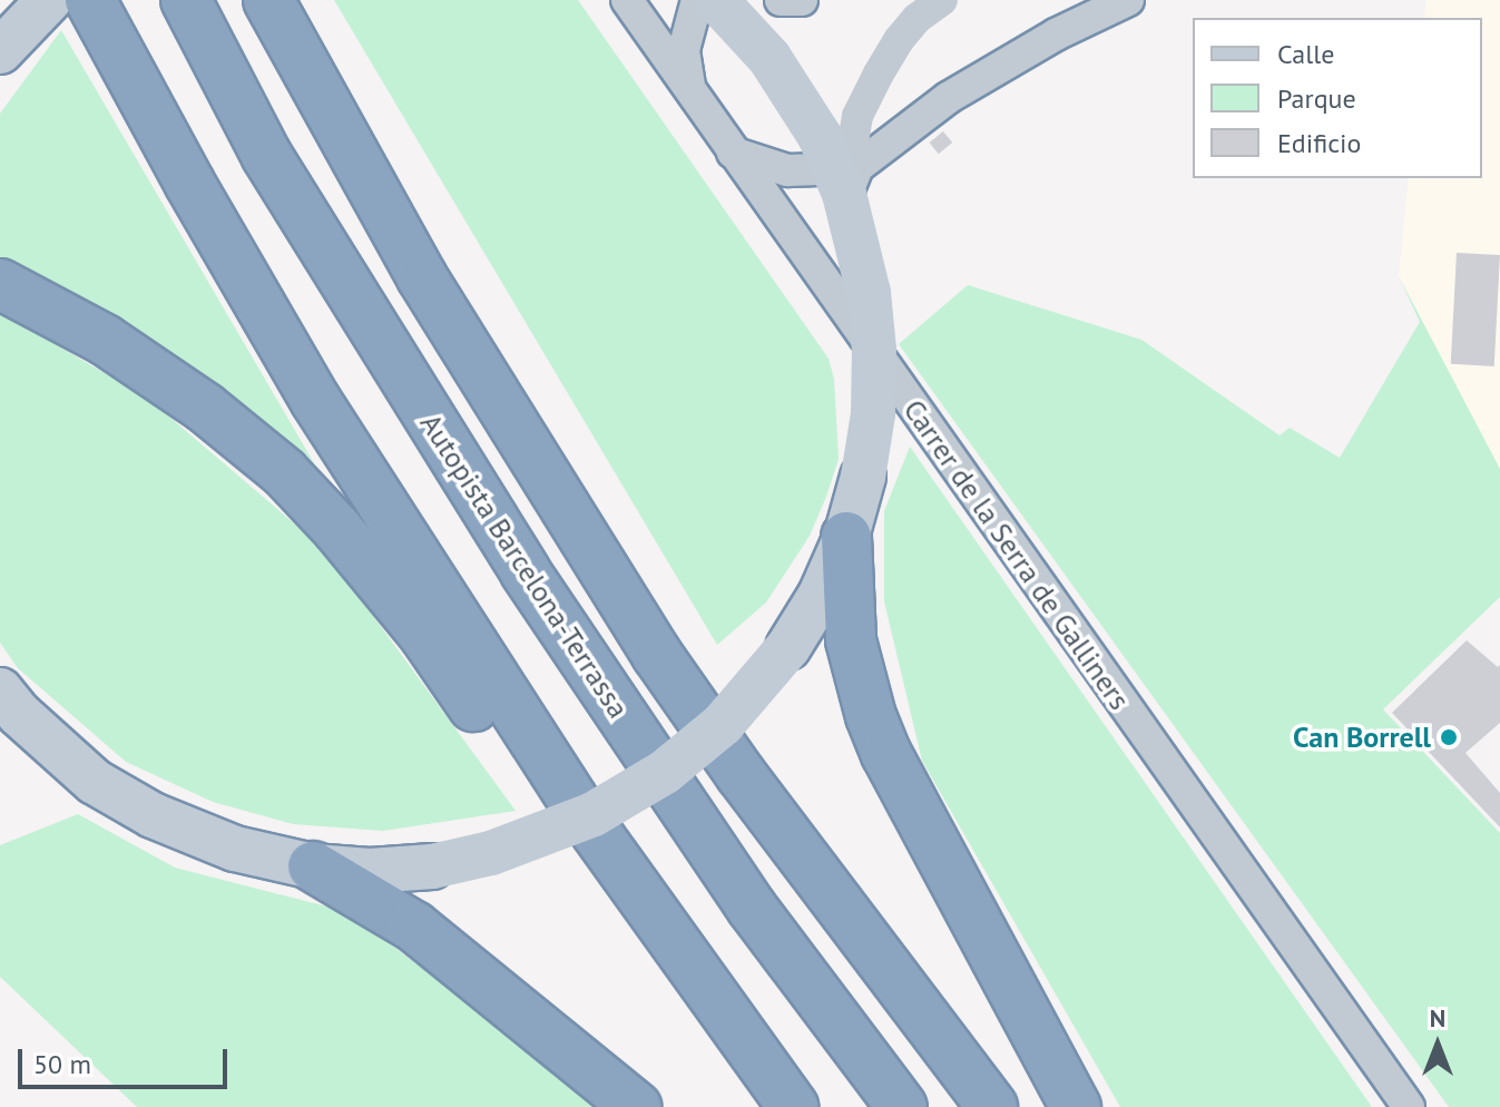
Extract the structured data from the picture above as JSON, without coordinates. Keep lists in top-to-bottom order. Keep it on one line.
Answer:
{"streets":{"highway":["Autopista Barcelona-Terrassa"],"street":["Carrer de la Serra de Galliners"]},"places":["Can Borrell"],"legend":["Calle","Parque","Edificio"],"scale_bar":"50 m","north":"top"}
